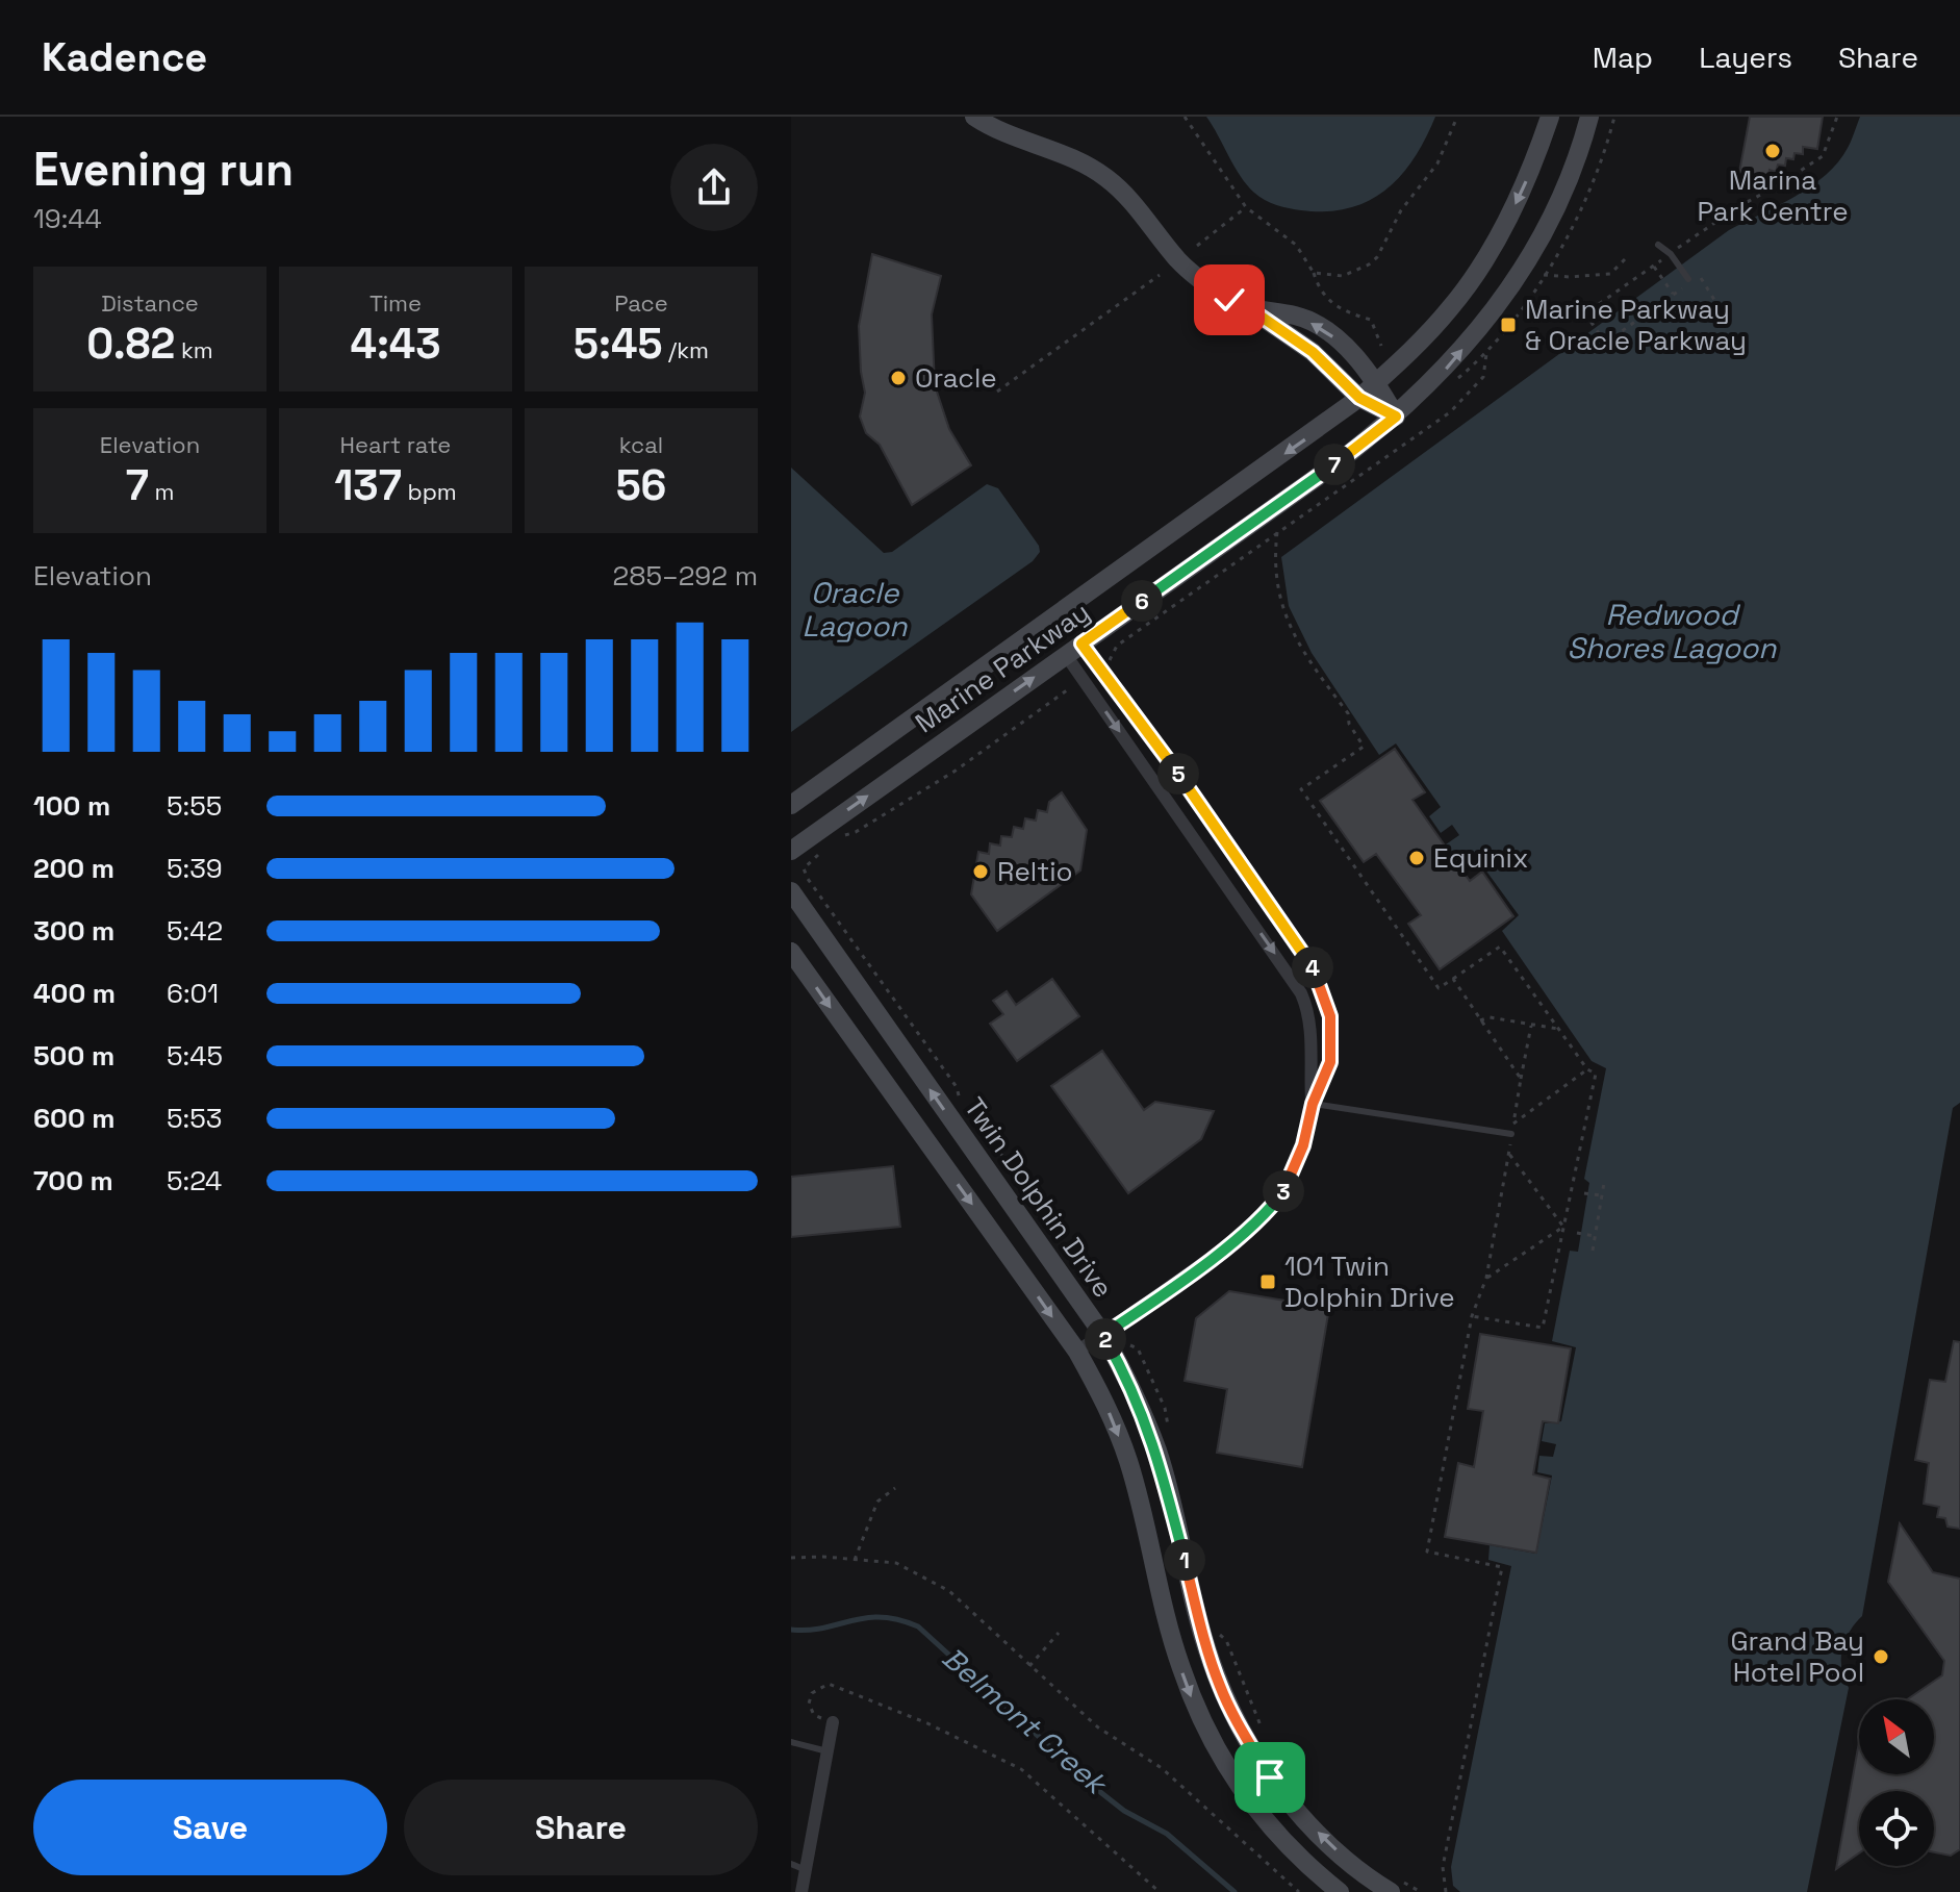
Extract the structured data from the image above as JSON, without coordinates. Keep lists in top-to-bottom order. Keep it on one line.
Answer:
{"streets":{"main road":["Marine Parkway","Twin Dolphin Drive"]},"water":["Oracle Lagoon","Redwood Shores Lagoon","Belmont Creek"],"places":{"other":["Marina Park Centre","Oracle","Equinix","Reltio","Grand Bay Hotel Pool"],"transit":["Marine Parkway & Oracle Parkway","101 Twin Dolphin Drive"]},"north":"top left","page":{"header":"Kadence","nav":["Map","Layers","Share"],"heading":["Evening run","19:44"],"stats":[["Distance","0.82 km"],["Time","4:43"],["Pace","5:45 /km"],["Elevation","7 m"],["Heart rate","137 bpm"],["kcal","56"]],"pins":["7","6","5","4","3","2","1"],"chart":["Elevation","285–292 m"],"list":[{"name":"100 m","note":"5:55"},{"name":"200 m","note":"5:39"},{"name":"300 m","note":"5:42"},{"name":"400 m","note":"6:01"},{"name":"500 m","note":"5:45"},{"name":"600 m","note":"5:53"},{"name":"700 m","note":"5:24"}],"buttons":["Save","Share"]}}
